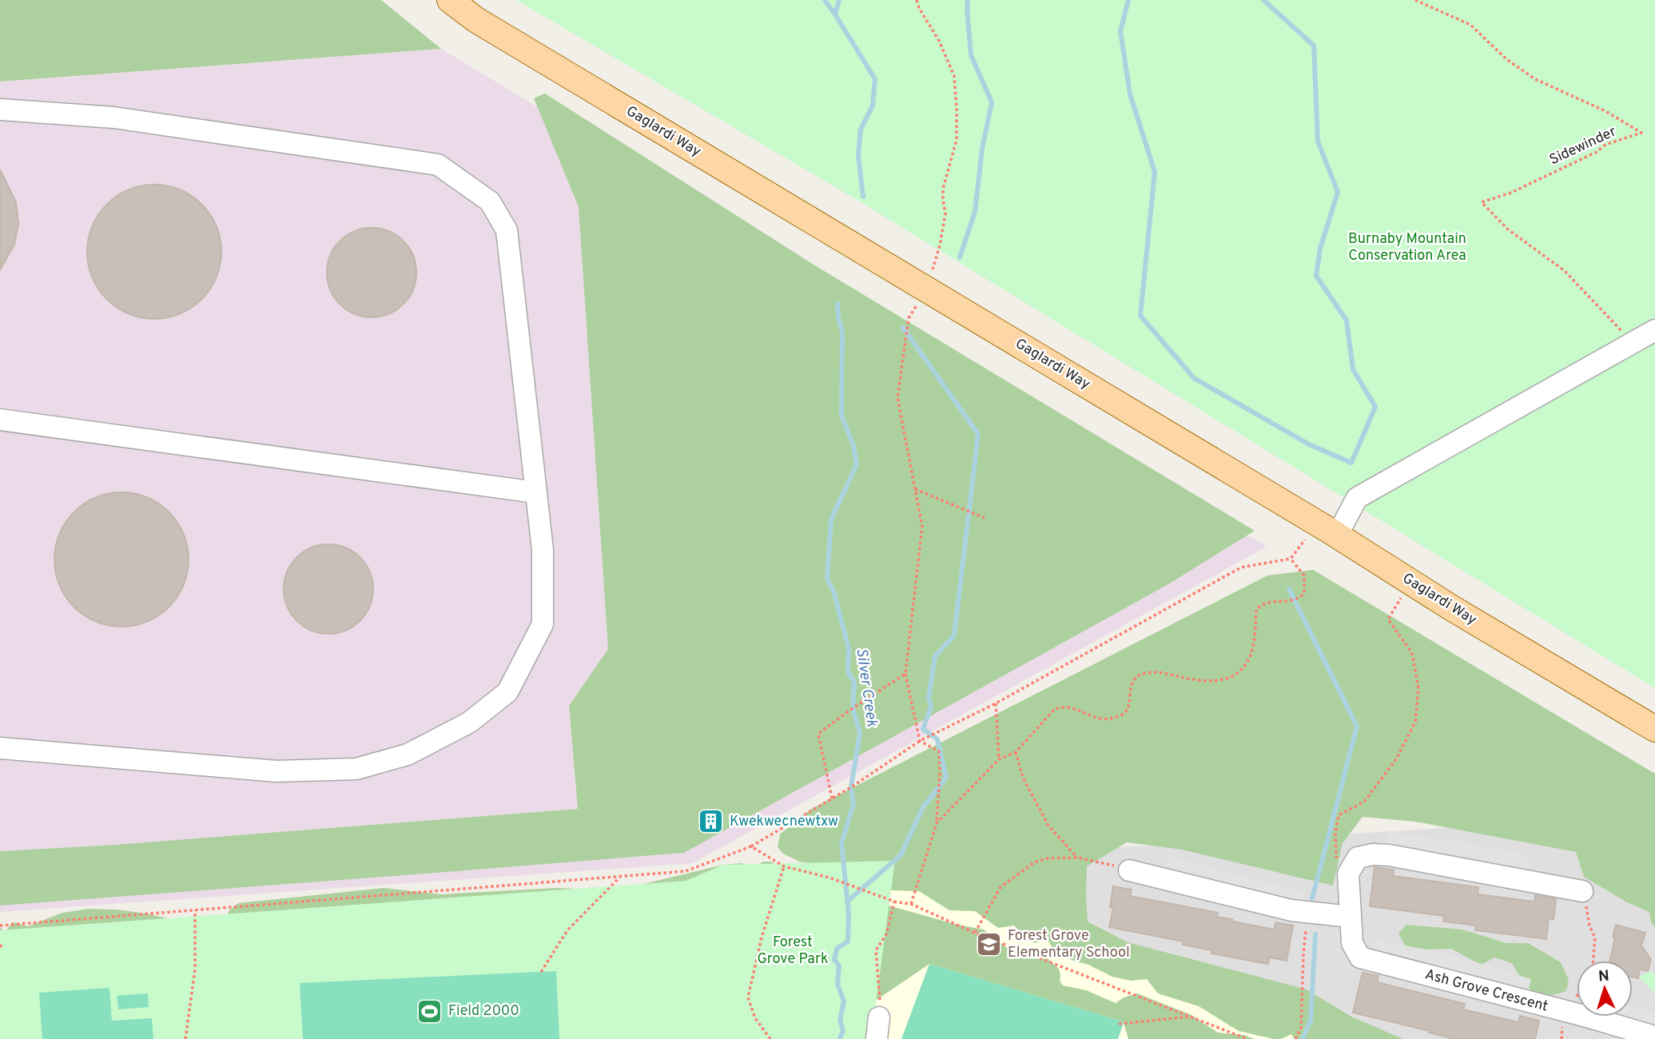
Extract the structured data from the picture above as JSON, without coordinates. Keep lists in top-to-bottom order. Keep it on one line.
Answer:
{"streets":{"main road":["Gaglardi Way"],"street":["Ash Grove Crescent"],"path":["Sidewinder"]},"water":["Silver Creek"],"parks":["Burnaby Mountain Conservation Area","Forest Grove Park"],"places":{"building":["Kwekwecnewtxw"],"school or university":["Forest Grove Elementary School"],"sports":["Field 2000"]},"north":"top"}
